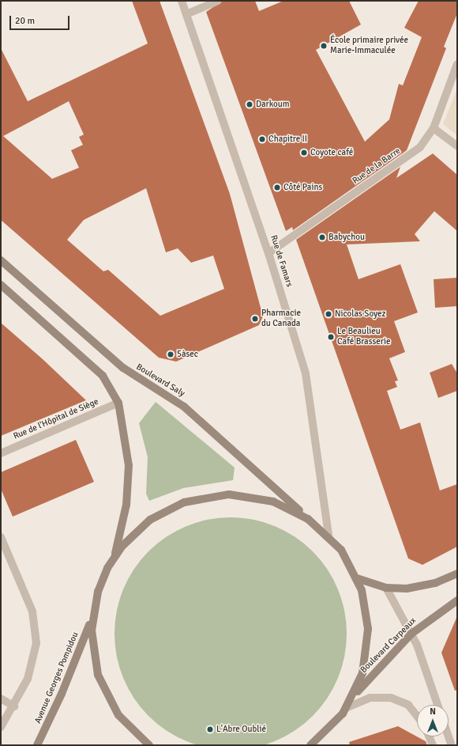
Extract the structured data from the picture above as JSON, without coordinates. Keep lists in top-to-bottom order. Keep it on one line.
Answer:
{"streets":{"main road":["Boulevard Saly","Boulevard Carpeaux","Avenue Georges Pompidou"],"street":["Rue de la Barre","Rue de Famars","Rue de l'Hôpital de Siège"]},"crossings":[["Rue de la Barre","Rue de Famars"]],"places":["École primaire privée Marie-Immaculée","Darkoum","Chapitre II","Coyote café","Côté Pains","Babychou","Nicolas Soyez","Pharmacie du Canada","Le Beaulieu Café Brasserie","5àsec","L'Abre Oublié"],"scale_bar":"20 m","north":"top"}
